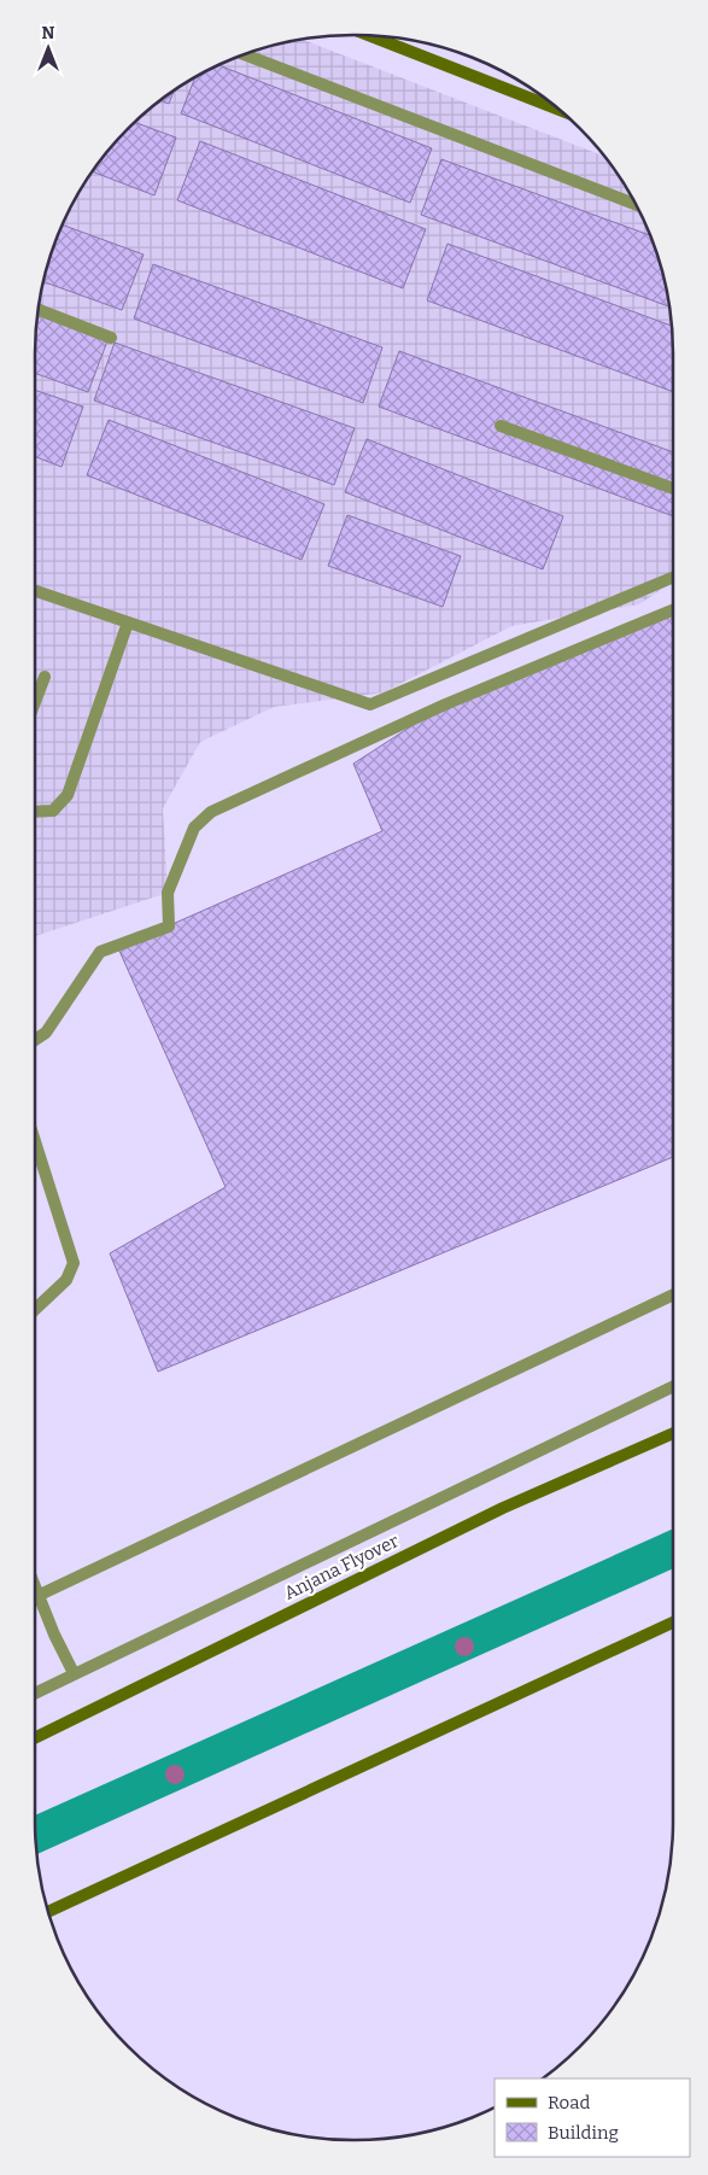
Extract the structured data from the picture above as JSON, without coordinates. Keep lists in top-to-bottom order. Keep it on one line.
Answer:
{"streets":{"main road":["Anjana Flyover"]},"legend":["Road","Building"],"north":"top"}
